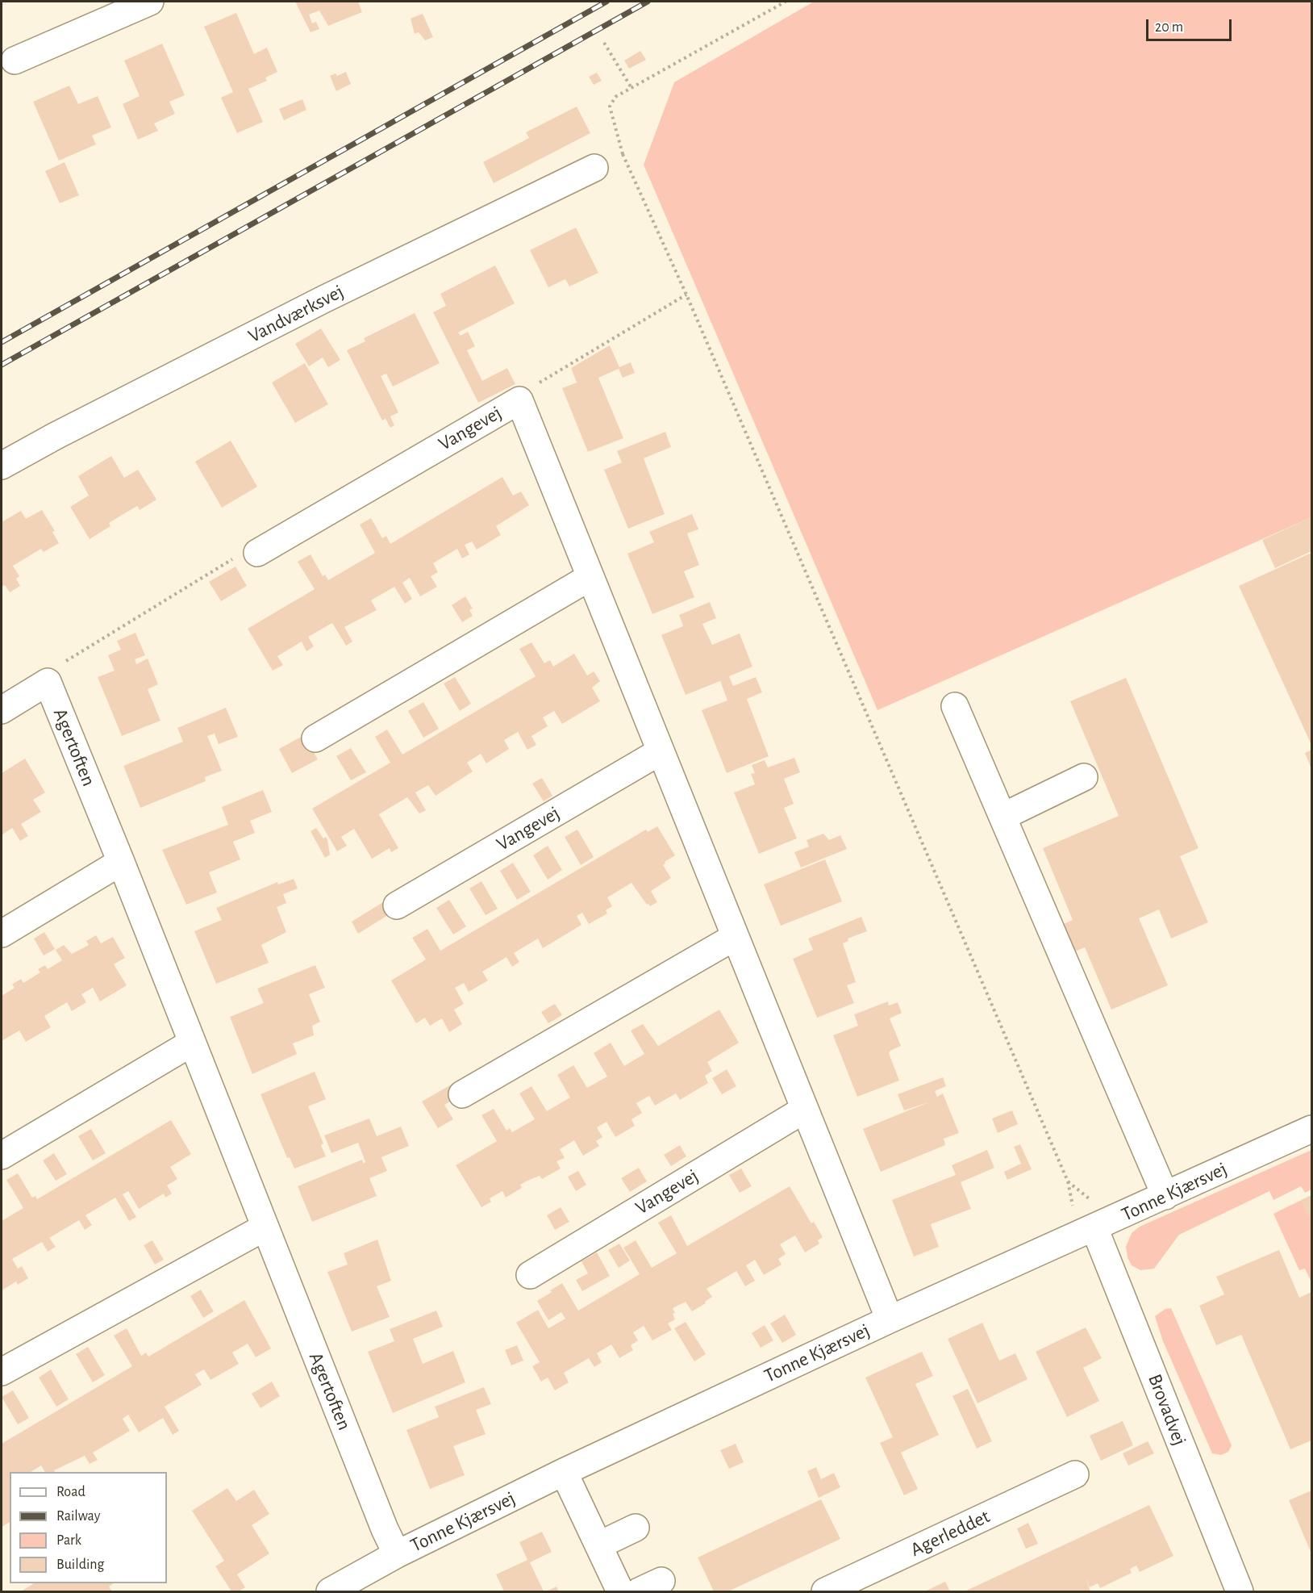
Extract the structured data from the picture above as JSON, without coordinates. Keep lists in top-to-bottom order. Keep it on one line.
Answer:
{"streets":{"street":["Vandværksvej","Vangevej","Agertoften","Tonne Kjærsvej","Brovadvej","Agerleddet"]},"crossings":[["Vangevej","Tonne Kjærsvej"],["Agertoften","Tonne Kjærsvej"],["Tonne Kjærsvej","Brovadvej"]],"legend":["Road","Railway","Park","Building"],"scale_bar":"20 m"}
